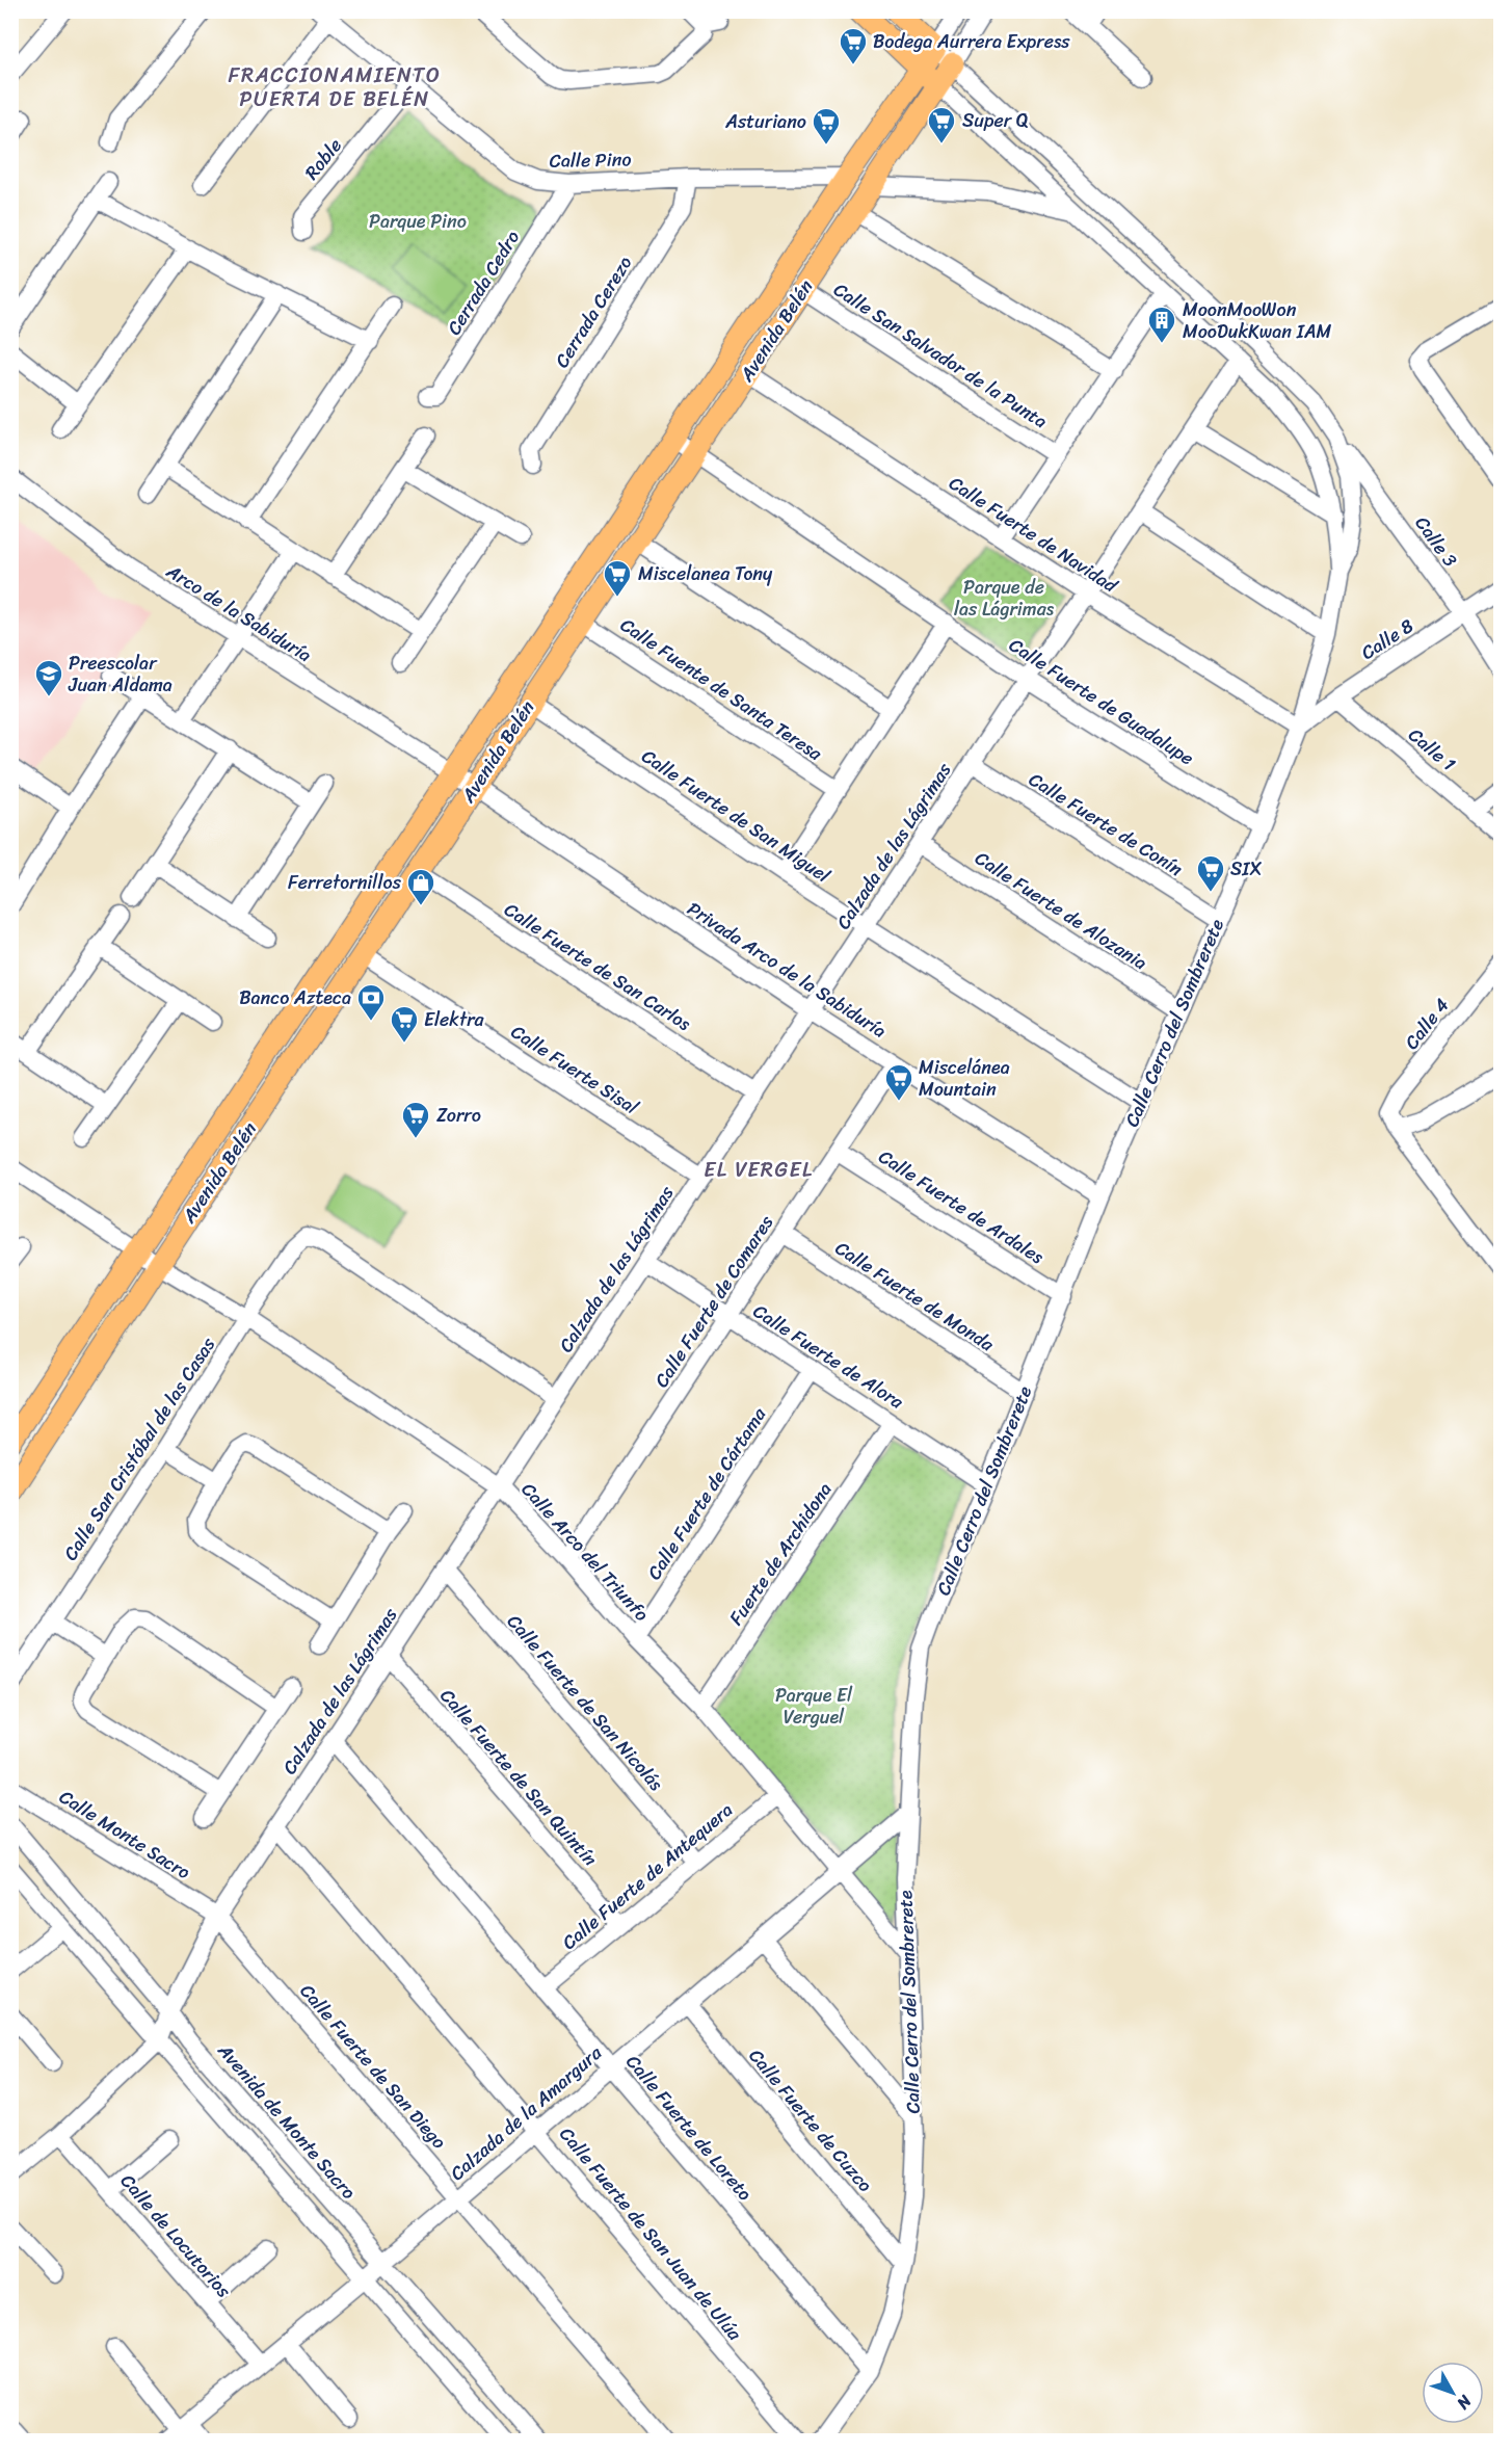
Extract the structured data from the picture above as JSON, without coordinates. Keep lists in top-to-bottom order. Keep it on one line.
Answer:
{"streets":{"main road":["Avenida Belén","Calle Cerro del Sombrerete"],"street":["Roble","Calle Pino","Cerrada Cedro","Cerrada Cerezo","Calle San Salvador de la Punta","Calle Fuerte de Navidad","Calle 3","Arco de la Sabiduría","Calle 8","Calle Fuente de Santa Teresa","Calle Fuerte de Guadalupe","Calle 1","Calle Fuerte de San Miguel","Calle Fuerte de Conín","Calzada de las Lágrimas","Calle Fuerte de Alozania","Calle Fuerte de San Carlos","Privada Arco de la Sabiduría","Calle 4","Calle Fuerte Sisal","Calle Fuerte de Ardales","Calle Fuerte de Monda","Calle Fuerte de Comares","Calle Fuerte de Alora","Calle San Cristóbal de las Casas","Calle Fuerte de Cártama","Calle Arco del Triunfo","Fuerte de Archidona","Calle Fuerte de San Nicolás","Calle Fuerte de San Quintín","Calle Monte Sacro","Calle Fuerte de Antequera","Calle Fuerte de San Diego","Calzada de la Amargura","Calle Fuerte de Cuzco","Avenida de Monte Sacro","Calle Fuerte de Loreto","Calle Fuerte de San Juan de Ulúa","Calle de Locutorios"]},"crossings":[["Roble","Calle Pino"],["Calle Pino","Cerrada Cedro"],["Calle Pino","Cerrada Cerezo"],["Calle Pino","Avenida Belén"],["Avenida Belén","Calle San Salvador de la Punta"],["Avenida Belén","Calle Fuerte de Navidad"],["Avenida Belén","Arco de la Sabiduría"],["Avenida Belén","Calle Fuente de Santa Teresa"],["Avenida Belén","Calle Fuerte de Guadalupe"],["Avenida Belén","Calle Fuerte de San Miguel"],["Avenida Belén","Calle Fuerte de San Carlos"],["Avenida Belén","Privada Arco de la Sabiduría"],["Avenida Belén","Calle Cerro del Sombrerete"],["Avenida Belén","Calle Fuerte Sisal"],["Avenida Belén","Calle Arco del Triunfo"],["Calle Fuerte de Navidad","Calle 8"],["Calle Fuerte de Navidad","Calzada de las Lágrimas"],["Calle Fuerte de Navidad","Calle Cerro del Sombrerete"],["Calle 3","Calle 8"],["Calle 3","Calle Cerro del Sombrerete"],["Arco de la Sabiduría","Privada Arco de la Sabiduría"],["Calle 8","Calle 1"],["Calle 8","Calle Cerro del Sombrerete"],["Calle Fuerte de Guadalupe","Calzada de las Lágrimas"],["Calle Fuerte de Guadalupe","Calle Cerro del Sombrerete"],["Calle Fuerte de San Miguel","Calzada de las Lágrimas"],["Calle Fuerte de San Miguel","Calle Cerro del Sombrerete"],["Calle Fuerte de Conín","Calzada de las Lágrimas"],["Calle Fuerte de Conín","Calle Cerro del Sombrerete"],["Calzada de las Lágrimas","Calle Fuerte de Alozania"],["Calzada de las Lágrimas","Calle Fuerte de San Carlos"],["Calzada de las Lágrimas","Privada Arco de la Sabiduría"],["Calzada de las Lágrimas","Calle Cerro del Sombrerete"],["Calzada de las Lágrimas","Calle Fuerte Sisal"],["Calzada de las Lágrimas","Calle Fuerte de Alora"],["Calzada de las Lágrimas","Calle San Cristóbal de las Casas"],["Calzada de las Lágrimas","Calle Arco del Triunfo"],["Calzada de las Lágrimas","Calle Fuerte de San Nicolás"],["Calzada de las Lágrimas","Calle Fuerte de San Quintín"],["Calzada de las Lágrimas","Calle Monte Sacro"],["Calzada de las Lágrimas","Calle Fuerte de San Diego"],["Calzada de las Lágrimas","Avenida de Monte Sacro"],["Calzada de las Lágrimas","Calle Fuerte de Loreto"],["Calzada de las Lágrimas","Calle Fuerte de San Juan de Ulúa"],["Calzada de las Lágrimas","Calle de Locutorios"],["Calle Fuerte de Alozania","Calle Cerro del Sombrerete"],["Privada Arco de la Sabiduría","Calle Cerro del Sombrerete"],["Privada Arco de la Sabiduría","Calle Fuerte de Comares"],["Calle Cerro del Sombrerete","Calle Fuerte de Ardales"],["Calle Cerro del Sombrerete","Calle Fuerte de Monda"],["Calle Cerro del Sombrerete","Calle Fuerte de Alora"],["Calle Cerro del Sombrerete","Calle Arco del Triunfo"],["Calle Cerro del Sombrerete","Calzada de la Amargura"],["Calle Cerro del Sombrerete","Calle Fuerte de Cuzco"],["Calle Cerro del Sombrerete","Calle Fuerte de Loreto"],["Calle Fuerte de Ardales","Calle Fuerte de Comares"],["Calle Fuerte de Monda","Calle Fuerte de Comares"],["Calle Fuerte de Comares","Calle Fuerte de Alora"],["Calle Fuerte de Comares","Calle Arco del Triunfo"],["Calle Fuerte de Alora","Calle Fuerte de Cártama"],["Calle Fuerte de Alora","Fuerte de Archidona"],["Calle San Cristóbal de las Casas","Calle Arco del Triunfo"],["Calle Fuerte de Cártama","Calle Arco del Triunfo"],["Calle Arco del Triunfo","Fuerte de Archidona"],["Calle Arco del Triunfo","Calle Fuerte de Antequera"],["Calle Arco del Triunfo","Calzada de la Amargura"],["Calle Fuerte de San Nicolás","Calle Fuerte de Antequera"],["Calle Fuerte de San Quintín","Calle Fuerte de Antequera"],["Calle Monte Sacro","Calle Fuerte de San Diego"],["Calle Fuerte de Antequera","Calle Fuerte de Loreto"],["Calle Fuerte de San Diego","Calzada de la Amargura"],["Calzada de la Amargura","Calle Fuerte de Cuzco"],["Calzada de la Amargura","Avenida de Monte Sacro"],["Calzada de la Amargura","Calle Fuerte de Loreto"],["Calzada de la Amargura","Calle Fuerte de San Juan de Ulúa"],["Calzada de la Amargura","Calle de Locutorios"]],"districts":["FRACCIONAMIENTO PUERTA DE BELÉN","EL VERGEL"],"parks":["Parque Pino","Parque de las Lágrimas","Parque El Verguel"],"places":{"supermarket":["Bodega Aurrera Express","Super Q","Asturiano","Miscelanea Tony","SIX","Elektra","Miscelánea Mountain","Zorro"],"building":["MoonMooWon MooDukKwan IAM"],"school or university":["Preescolar Juan Aldama"],"shop":["Ferretornillos"],"bank":["Banco Azteca"]},"north":"bottom right"}
